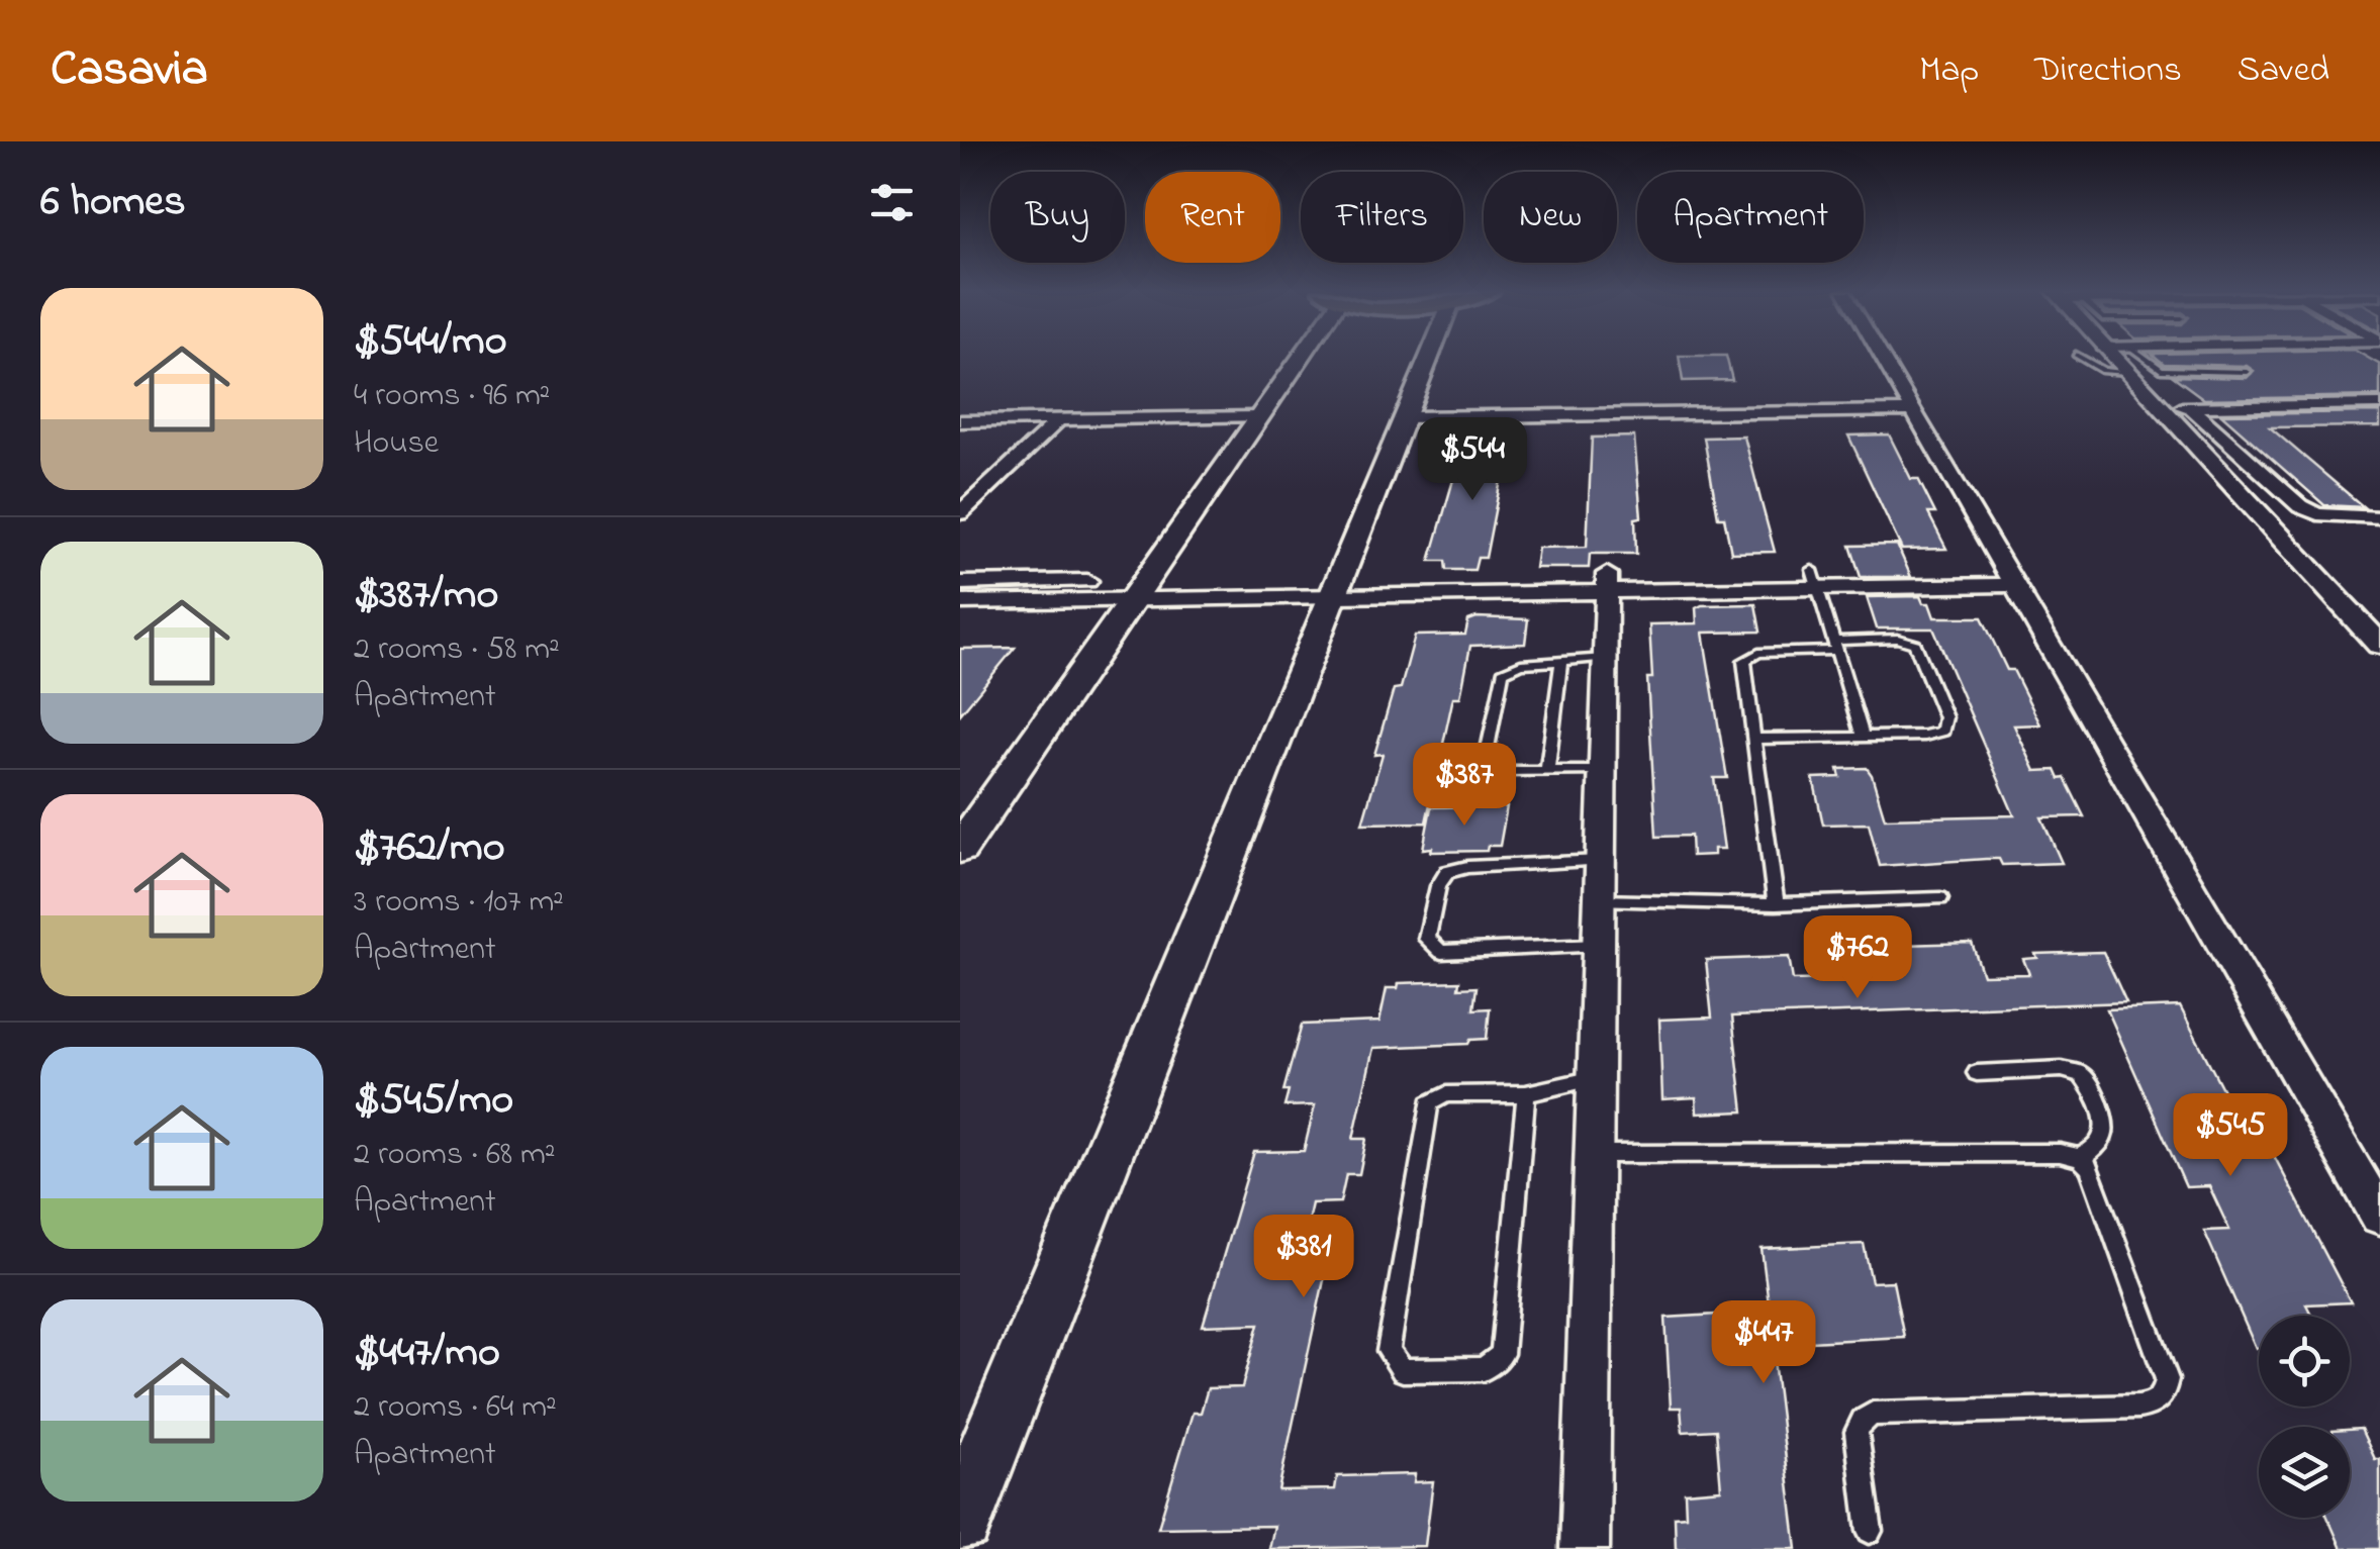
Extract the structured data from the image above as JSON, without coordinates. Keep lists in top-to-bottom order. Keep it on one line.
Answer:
{"page":{"header":"Casavia","nav":["Map","Directions","Saved"],"heading":"6 homes","chip":["Buy","Rent","Filters","New","Apartment"],"list":[{"name":"$544/mo","note":"4 rooms · 96 m² · House"},{"name":"$387/mo","note":"2 rooms · 58 m² · Apartment"},{"name":"$762/mo","note":"3 rooms · 107 m² · Apartment"},{"name":"$545/mo","note":"2 rooms · 68 m² · Apartment"},{"name":"$447/mo","note":"2 rooms · 64 m² · Apartment"}],"price":["$544","$387","$762","$545","$381","$447"]}}
